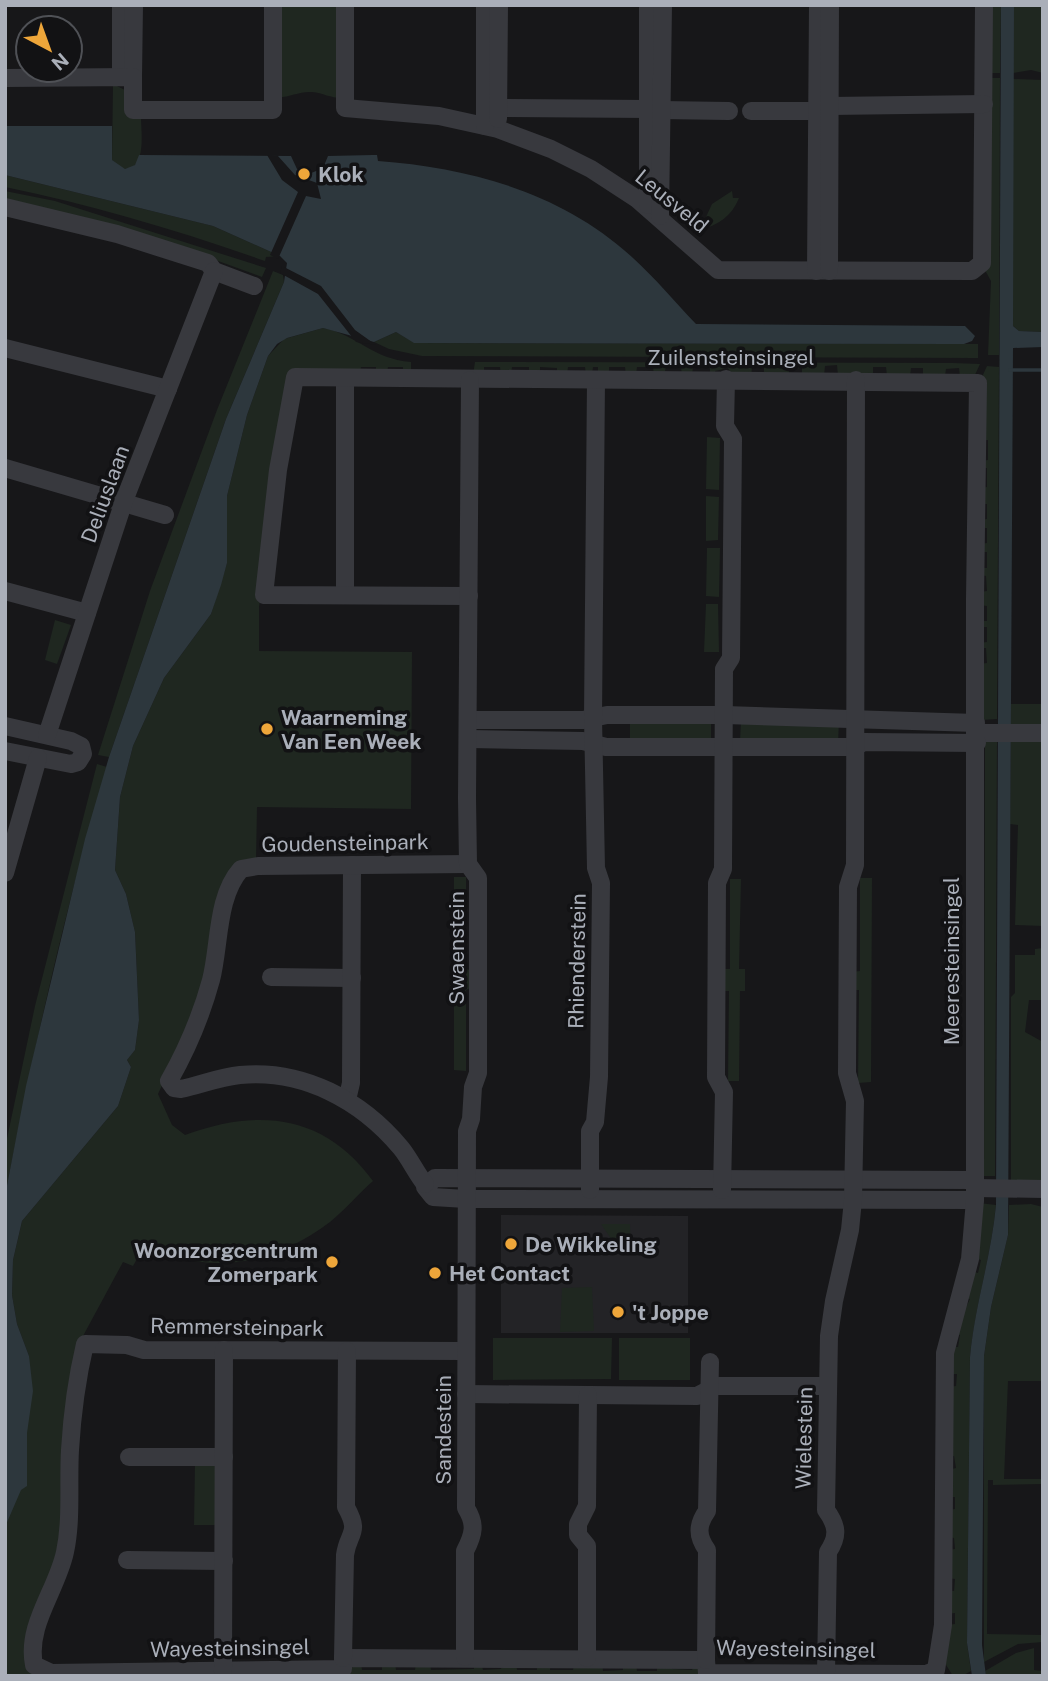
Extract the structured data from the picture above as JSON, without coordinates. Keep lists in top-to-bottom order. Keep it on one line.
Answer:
{"streets":{"street":["Leusveld","Zuilensteinsingel","Deliuslaan","Goudensteinpark","Swaenstein","Rhienderstein","Meeresteinsingel","Remmersteinpark","Sandestein","Wielestein","Wayesteinsingel"]},"crossings":[["Zuilensteinsingel","Swaenstein"],["Zuilensteinsingel","Rhienderstein"],["Zuilensteinsingel","Meeresteinsingel"],["Zuilensteinsingel","Wielestein"],["Goudensteinpark","Swaenstein"],["Swaenstein","Sandestein"],["Meeresteinsingel","Wayesteinsingel"],["Remmersteinpark","Sandestein"],["Remmersteinpark","Wayesteinsingel"],["Sandestein","Wayesteinsingel"],["Wielestein","Wayesteinsingel"]],"places":["Klok","Waarneming Van Een Week","De Wikkeling","Woonzorgcentrum Zomerpark","Het Contact","'t Joppe"],"north":"bottom right"}
